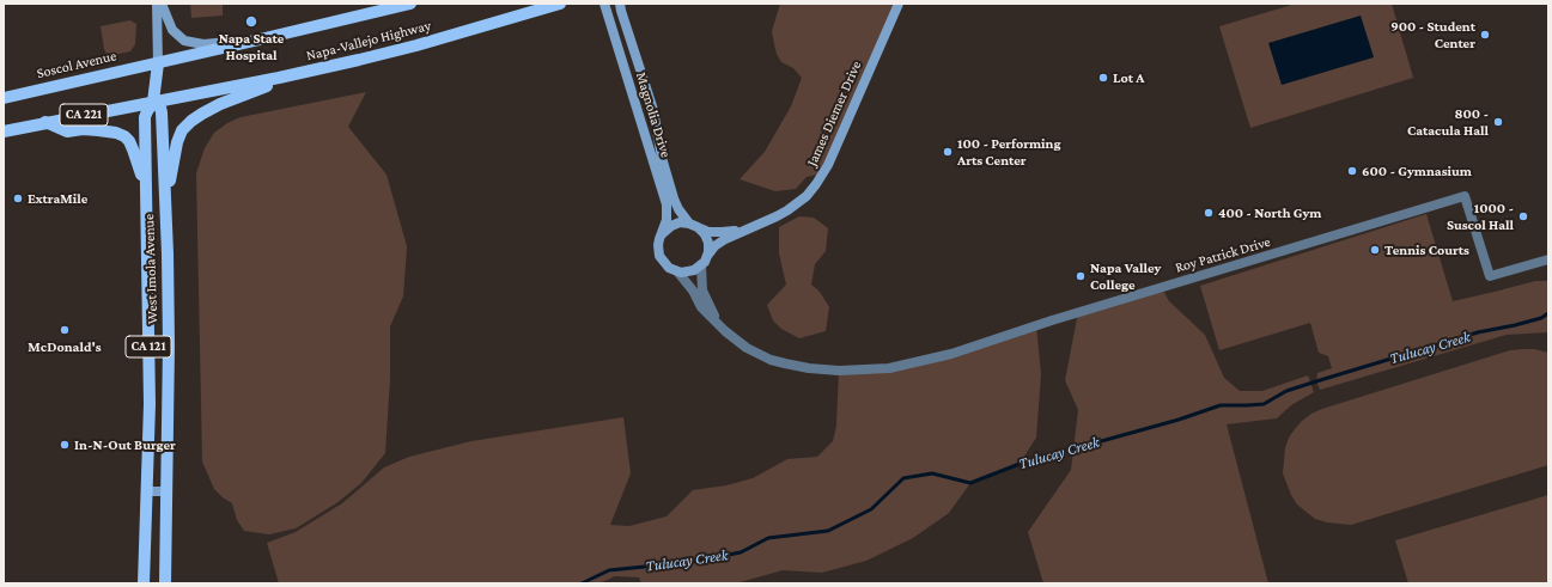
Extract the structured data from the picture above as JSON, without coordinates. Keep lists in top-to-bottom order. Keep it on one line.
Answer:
{"streets":{"main road":["Napa-Vallejo Highway","Soscol Avenue","CA 221","West Imola Avenue","CA 121"],"street":["James Diemer Drive","Magnolia Drive","Roy Patrick Drive"]},"crossings":[["Napa-Vallejo Highway","Soscol Avenue"],["Napa-Vallejo Highway","CA 221"],["Napa-Vallejo Highway","West Imola Avenue"],["Soscol Avenue","West Imola Avenue"],["James Diemer Drive","Magnolia Drive"],["James Diemer Drive","Roy Patrick Drive"],["CA 221","West Imola Avenue"],["CA 221","CA 121"],["Magnolia Drive","Roy Patrick Drive"],["West Imola Avenue","CA 121"]],"water":["Tulucay Creek"],"places":["Napa State Hospital","900 - Student Center","Lot A","800 - Catacula Hall","100 - Performing Arts Center","600 - Gymnasium","ExtraMile","400 - North Gym","1000 - Suscol Hall","Tennis Courts","Napa Valley College","McDonald's","In-N-Out Burger"]}
